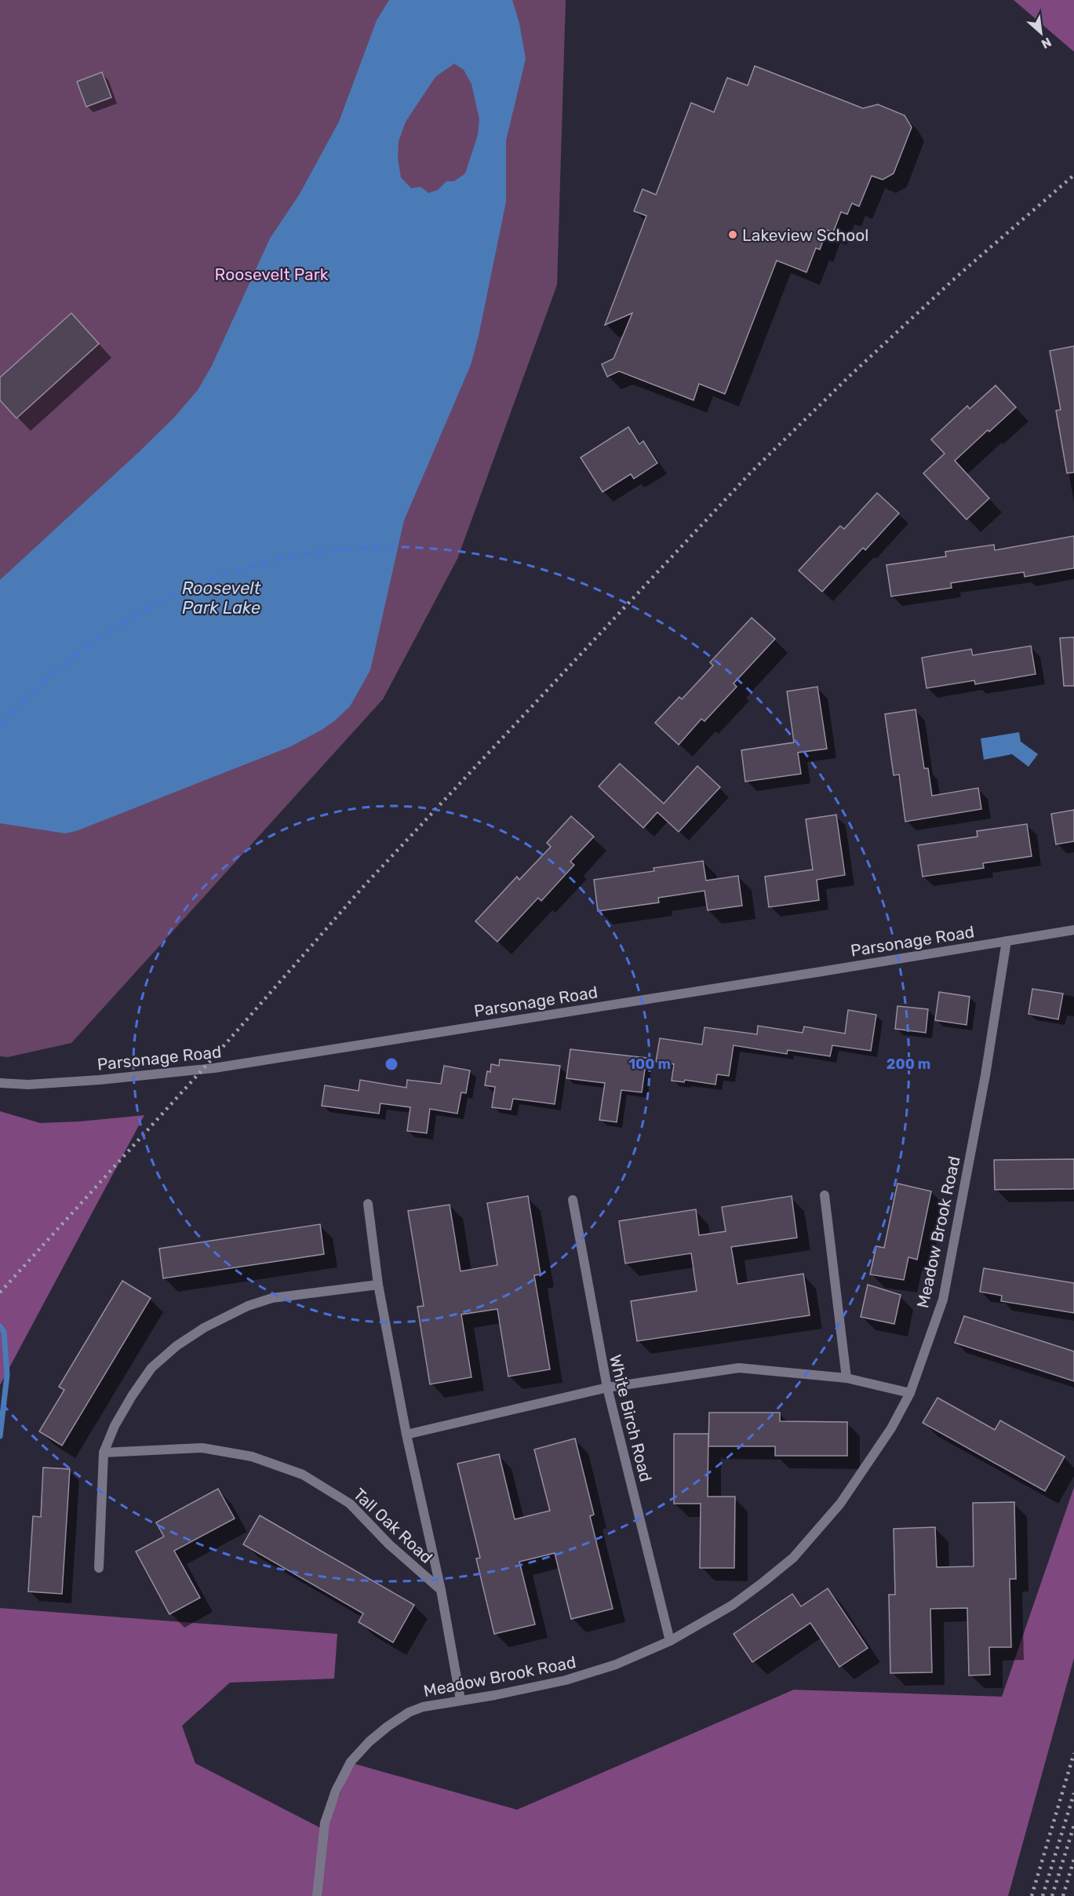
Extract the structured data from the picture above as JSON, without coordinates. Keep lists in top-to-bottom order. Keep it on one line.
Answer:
{"streets":{"street":["Parsonage Road","Meadow Brook Road","White Birch Road","Tall Oak Road"]},"crossings":[["Parsonage Road","Meadow Brook Road"],["Meadow Brook Road","White Birch Road"],["Meadow Brook Road","Tall Oak Road"]],"water":["Roosevelt Park Lake"],"parks":["Roosevelt Park"],"places":["Lakeview School"],"north":"bottom right","rings":["100 m","200 m"]}
